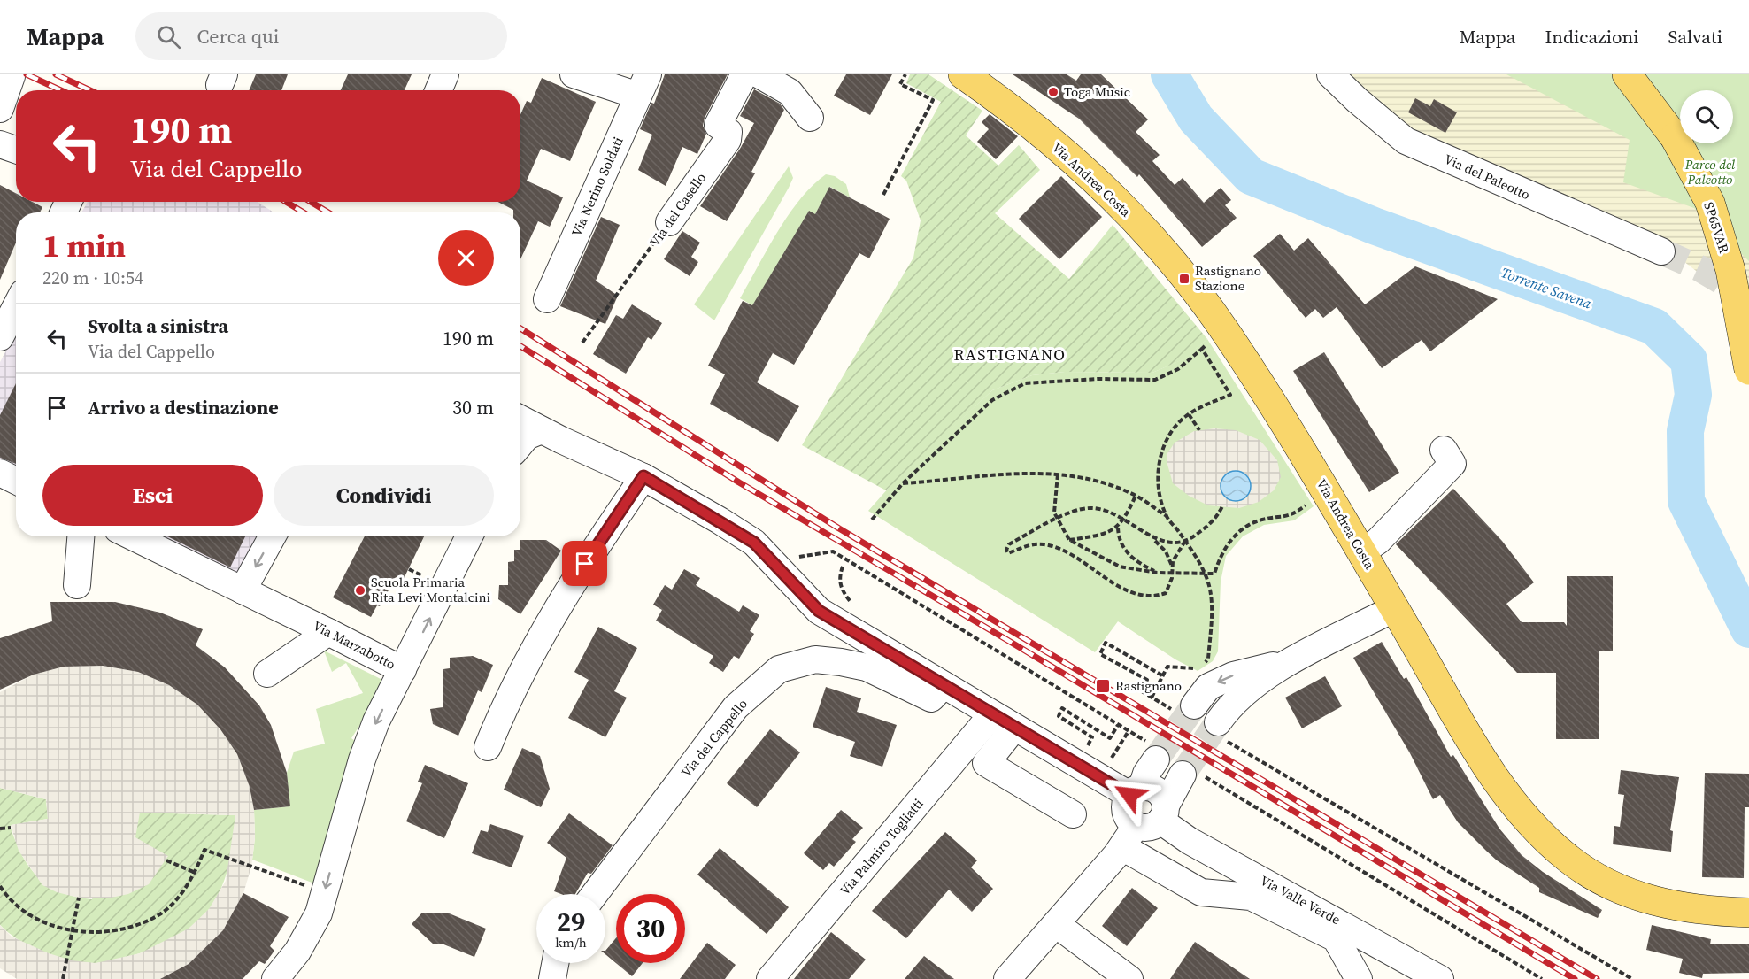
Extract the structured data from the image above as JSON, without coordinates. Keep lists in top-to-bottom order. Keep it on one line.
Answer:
{"streets":{"main road":["Via Andrea Costa","SP65VAR"],"street":["Via del Paleotto","Via Nerino Soldati","Via del Casello","Via Marzabotto","Via del Cappello","Via Palmiro Togliatti","Via Valle Verde"]},"one_way":["Via Marzabotto"],"districts":["RASTIGNANO"],"water":["Torrente Savena"],"parks":["Parco del Paleotto"],"places":{"other":["Toga Music","Scuola Primaria Rita Levi Montalcini"],"transit":["Rastignano Stazione","Rastignano"]},"page":{"header":"Mappa","search":"Cerca qui","nav":["Mappa","Indicazioni","Salvati"],"turn":["190 m","Via del Cappello"],"heading":["1 min","220 m · 10:54"],"list":[{"name":"Svolta a sinistra","note":"Via del Cappello","value":"190 m"},{"name":"Arrivo a destinazione","value":"30 m"}],"buttons":["Esci","Condividi"],"speed":"29 km/h","limit":"30"}}
